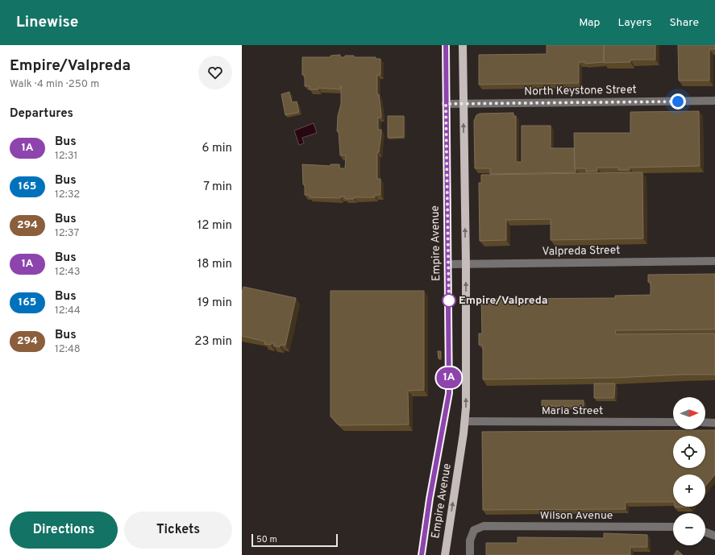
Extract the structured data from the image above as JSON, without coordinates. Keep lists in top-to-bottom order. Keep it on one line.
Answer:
{"streets":{"main road":["Empire Avenue"],"street":["North Keystone Street","Valpreda Street","Maria Street","Wilson Avenue"]},"crossings":[["North Keystone Street","Empire Avenue"],["Empire Avenue","Valpreda Street"],["Empire Avenue","Maria Street"]],"places":["Empire/Valpreda"],"lines":["bus line 1A"],"scale_bar":"50 m","north":"right","page":{"header":"Linewise","nav":["Map","Layers","Share"],"heading":[["Empire/Valpreda","Walk · 4 min · 250 m"],"Departures"],"on_map":"1A","list":[{"mark":"1A","name":"Bus","note":"12:31","value":"6 min"},{"mark":"165","name":"Bus","note":"12:32","value":"7 min"},{"mark":"294","name":"Bus","note":"12:37","value":"12 min"},{"mark":"1A","name":"Bus","note":"12:43","value":"18 min"},{"mark":"165","name":"Bus","note":"12:44","value":"19 min"},{"mark":"294","name":"Bus","note":"12:48","value":"23 min"}],"map_buttons":["+","−"],"buttons":["Directions","Tickets"],"scale":"50 m"}}
